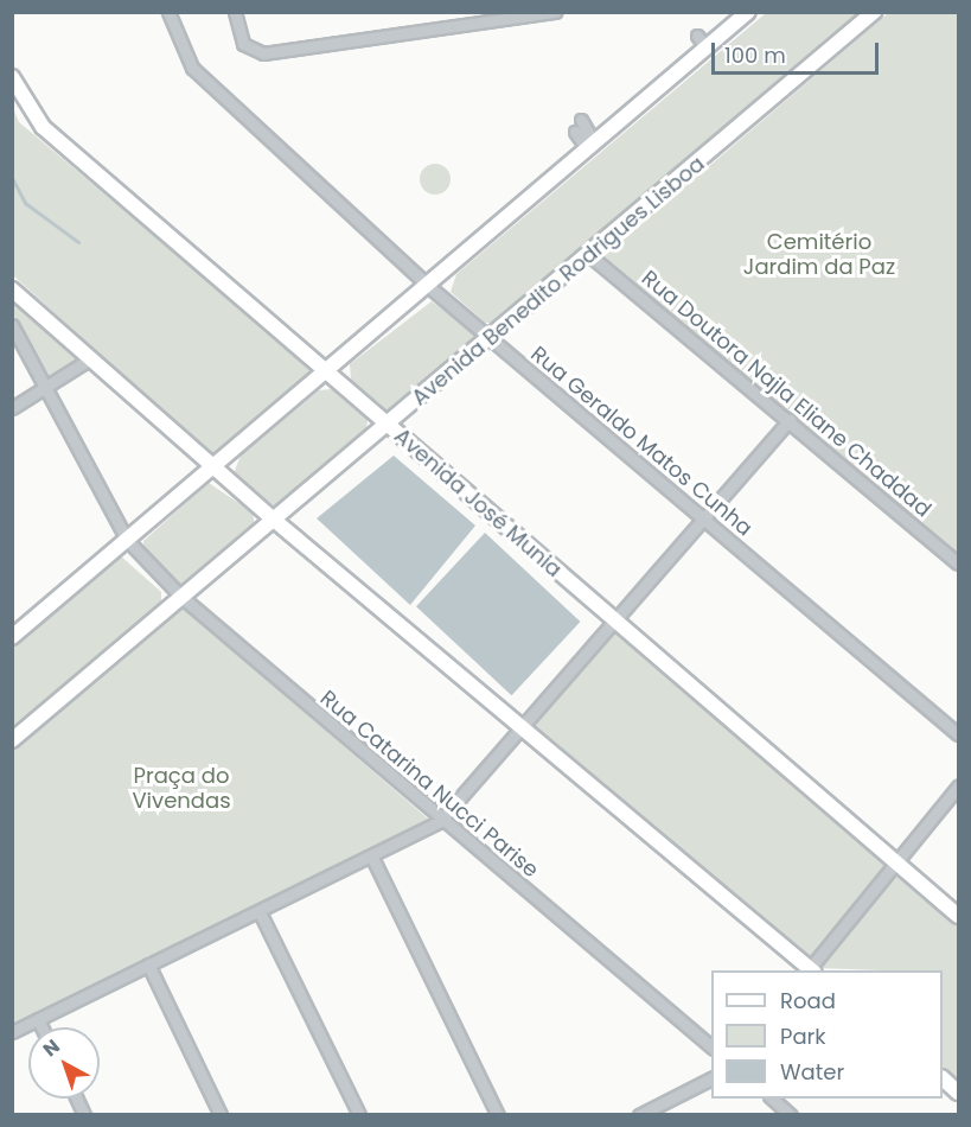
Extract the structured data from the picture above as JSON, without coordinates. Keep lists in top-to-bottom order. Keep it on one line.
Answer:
{"streets":{"main road":["Avenida Benedito Rodrigues Lisboa","Avenida José Munia"],"street":["Rua Doutora Najla Eliane Chaddad","Rua Geraldo Matos Cunha","Rua Catarina Nucci Parise"]},"crossings":[["Avenida Benedito Rodrigues Lisboa","Rua Doutora Najla Eliane Chaddad"],["Avenida Benedito Rodrigues Lisboa","Rua Geraldo Matos Cunha"],["Avenida Benedito Rodrigues Lisboa","Avenida José Munia"],["Avenida Benedito Rodrigues Lisboa","Rua Catarina Nucci Parise"]],"parks":["Cemitério Jardim da Paz","Praça do Vivendas"],"legend":["Road","Park","Water"],"scale_bar":"100 m","north":"top left"}
